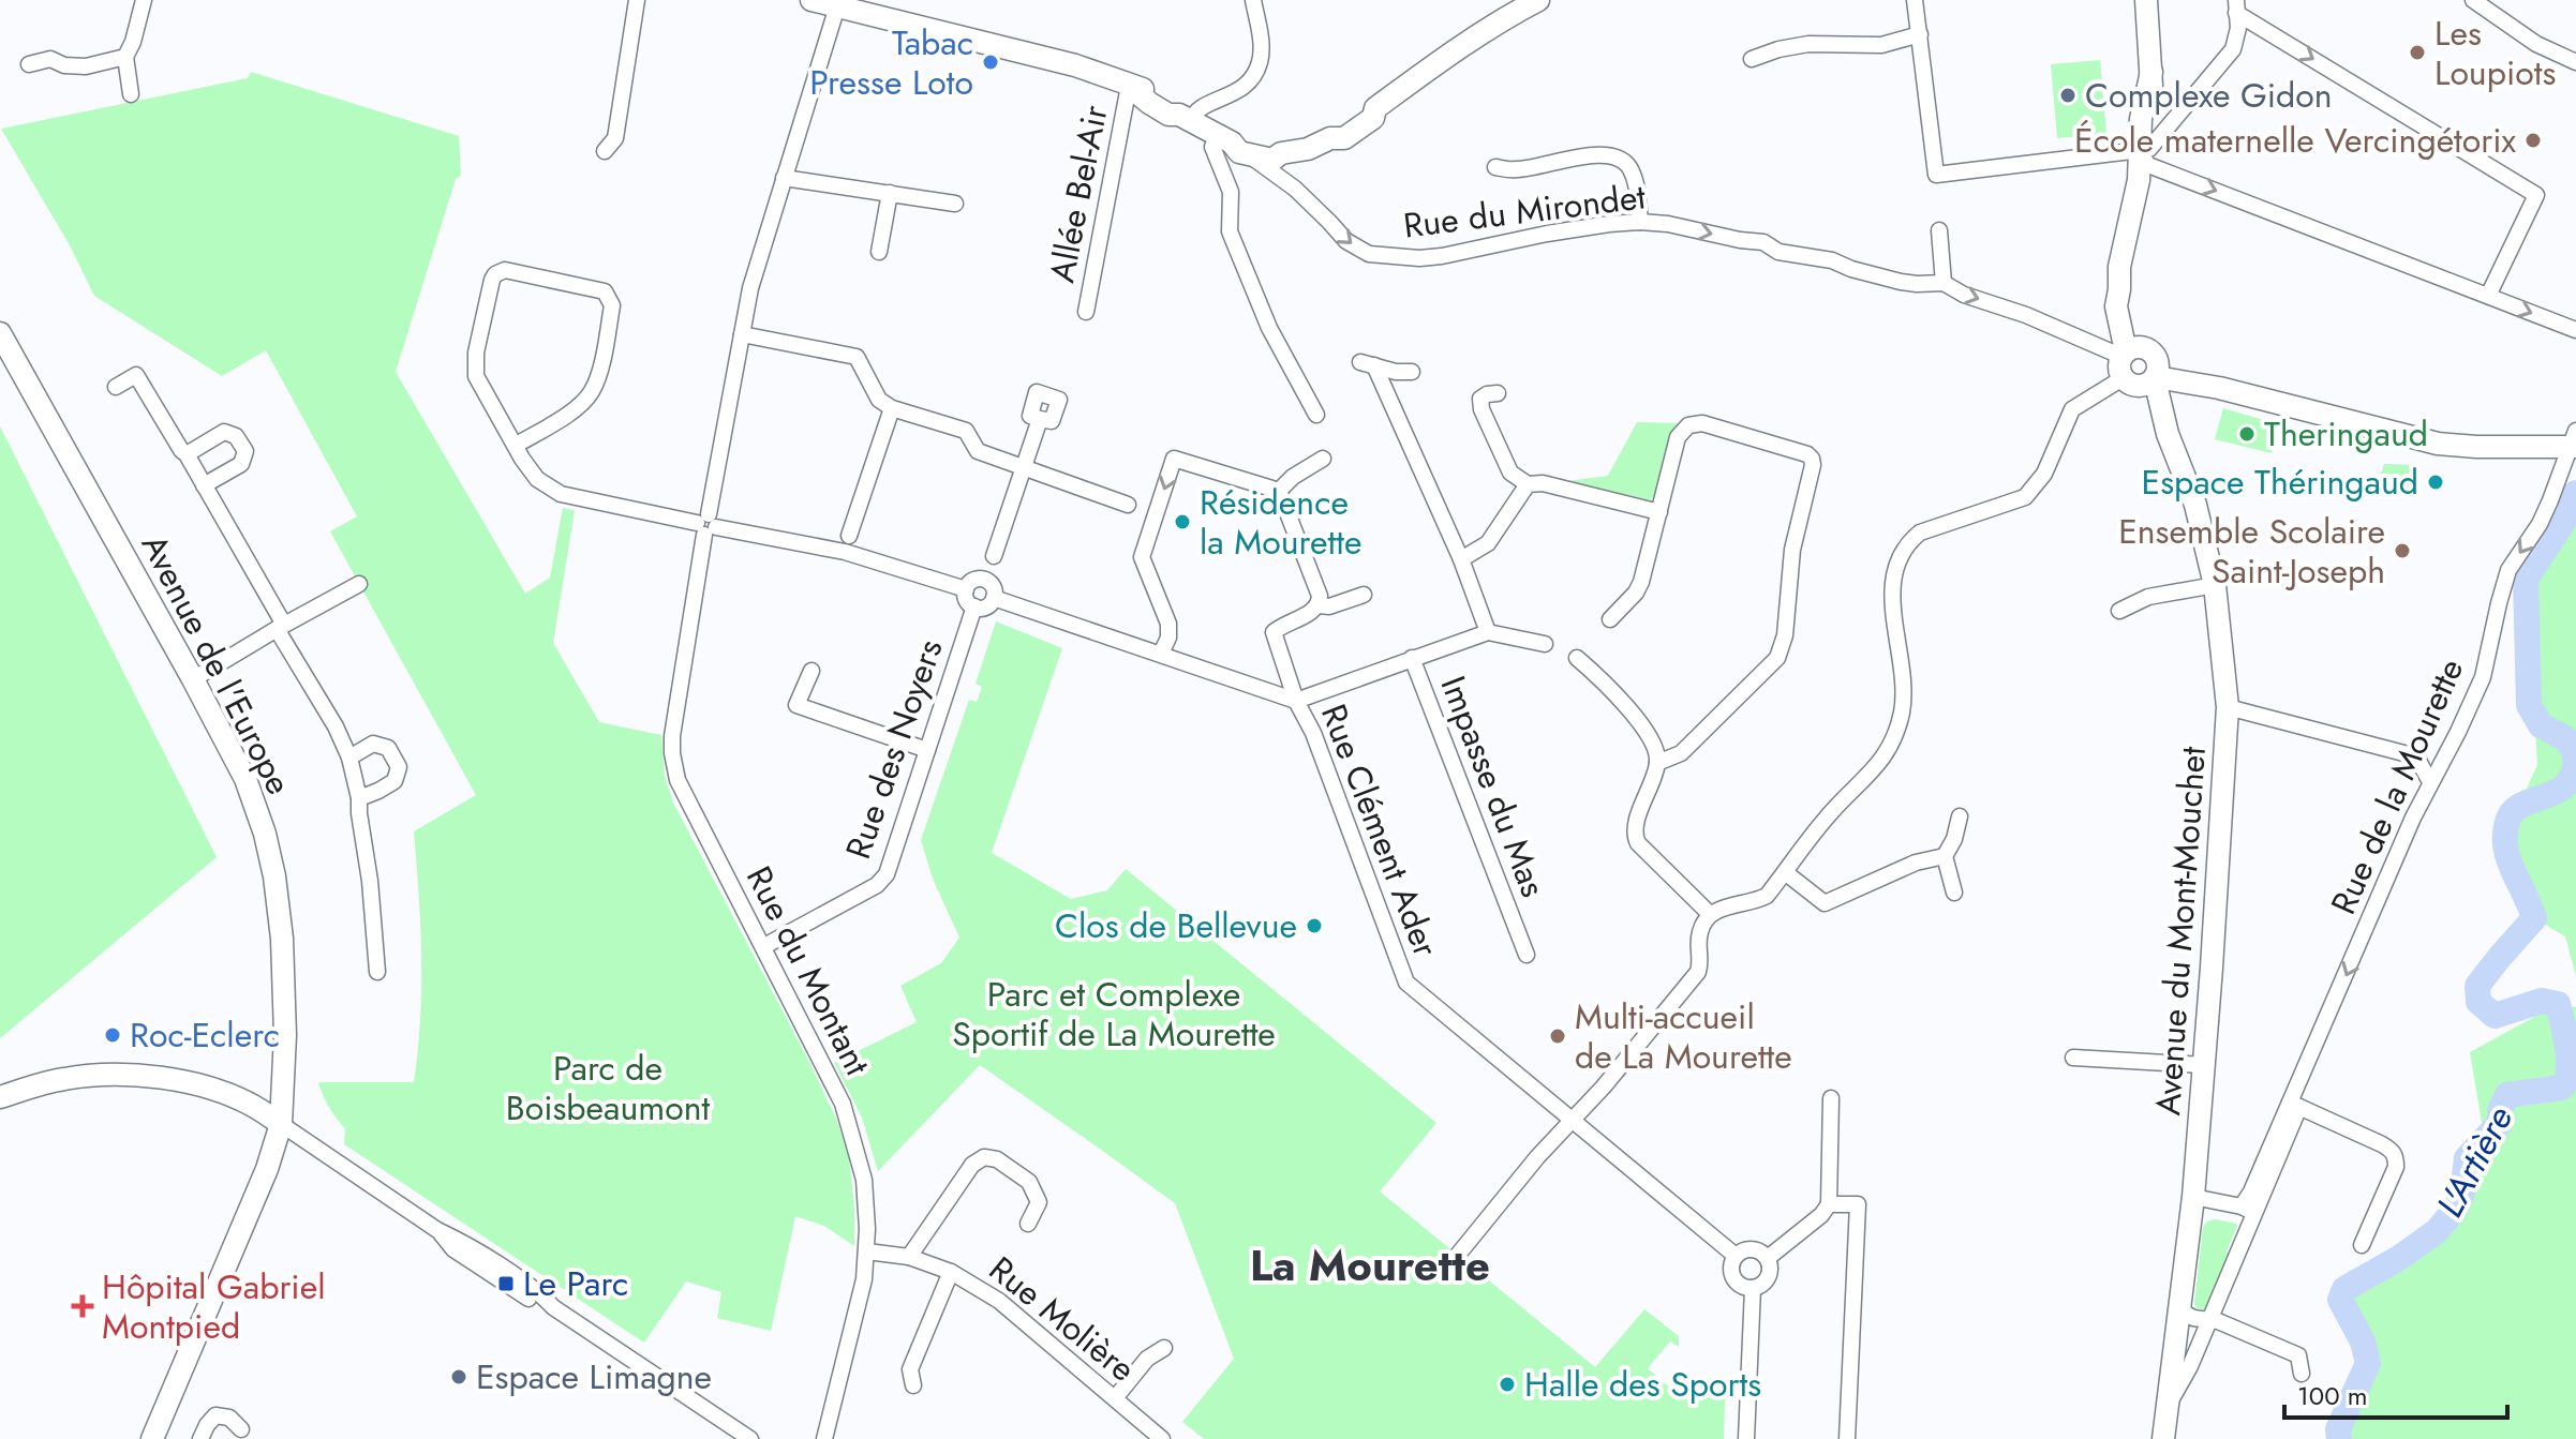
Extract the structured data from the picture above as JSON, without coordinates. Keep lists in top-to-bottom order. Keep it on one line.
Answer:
{"streets":{"main road":["Avenue de l'Europe","Avenue du Mont-Mouchet"],"street":["Allée Bel-Air","Rue du Mirondet","Rue des Noyers","Impasse du Mas","Rue de la Mourette","Rue Clément Ader","Rue du Montant","Rue Molière"]},"crossings":[["Rue du Mirondet","Avenue du Mont-Mouchet"],["Rue des Noyers","Rue Clément Ader"],["Rue des Noyers","Rue du Montant"],["Impasse du Mas","Rue Clément Ader"],["Rue de la Mourette","Avenue du Mont-Mouchet"],["Rue du Montant","Rue Molière"]],"one_way":["Rue du Mirondet","Rue de la Mourette"],"districts":["La Mourette"],"water":["L'Artière"],"parks":["Parc et Complexe Sportif de La Mourette","Parc de Boisbeaumont"],"places":{"other":["Les Loupiots","Tabac Presse Loto","Complexe Gidon","École maternelle Vercingétorix","Theringaud","Espace Théringaud","Résidence la Mourette","Ensemble Scolaire Saint-Joseph","Clos de Bellevue","Roc-Eclerc","Multi-accueil de La Mourette","Espace Limagne","Halle des Sports"],"transit":["Le Parc"],"health":["Hôpital Gabriel Montpied"]},"scale_bar":"100 m"}
